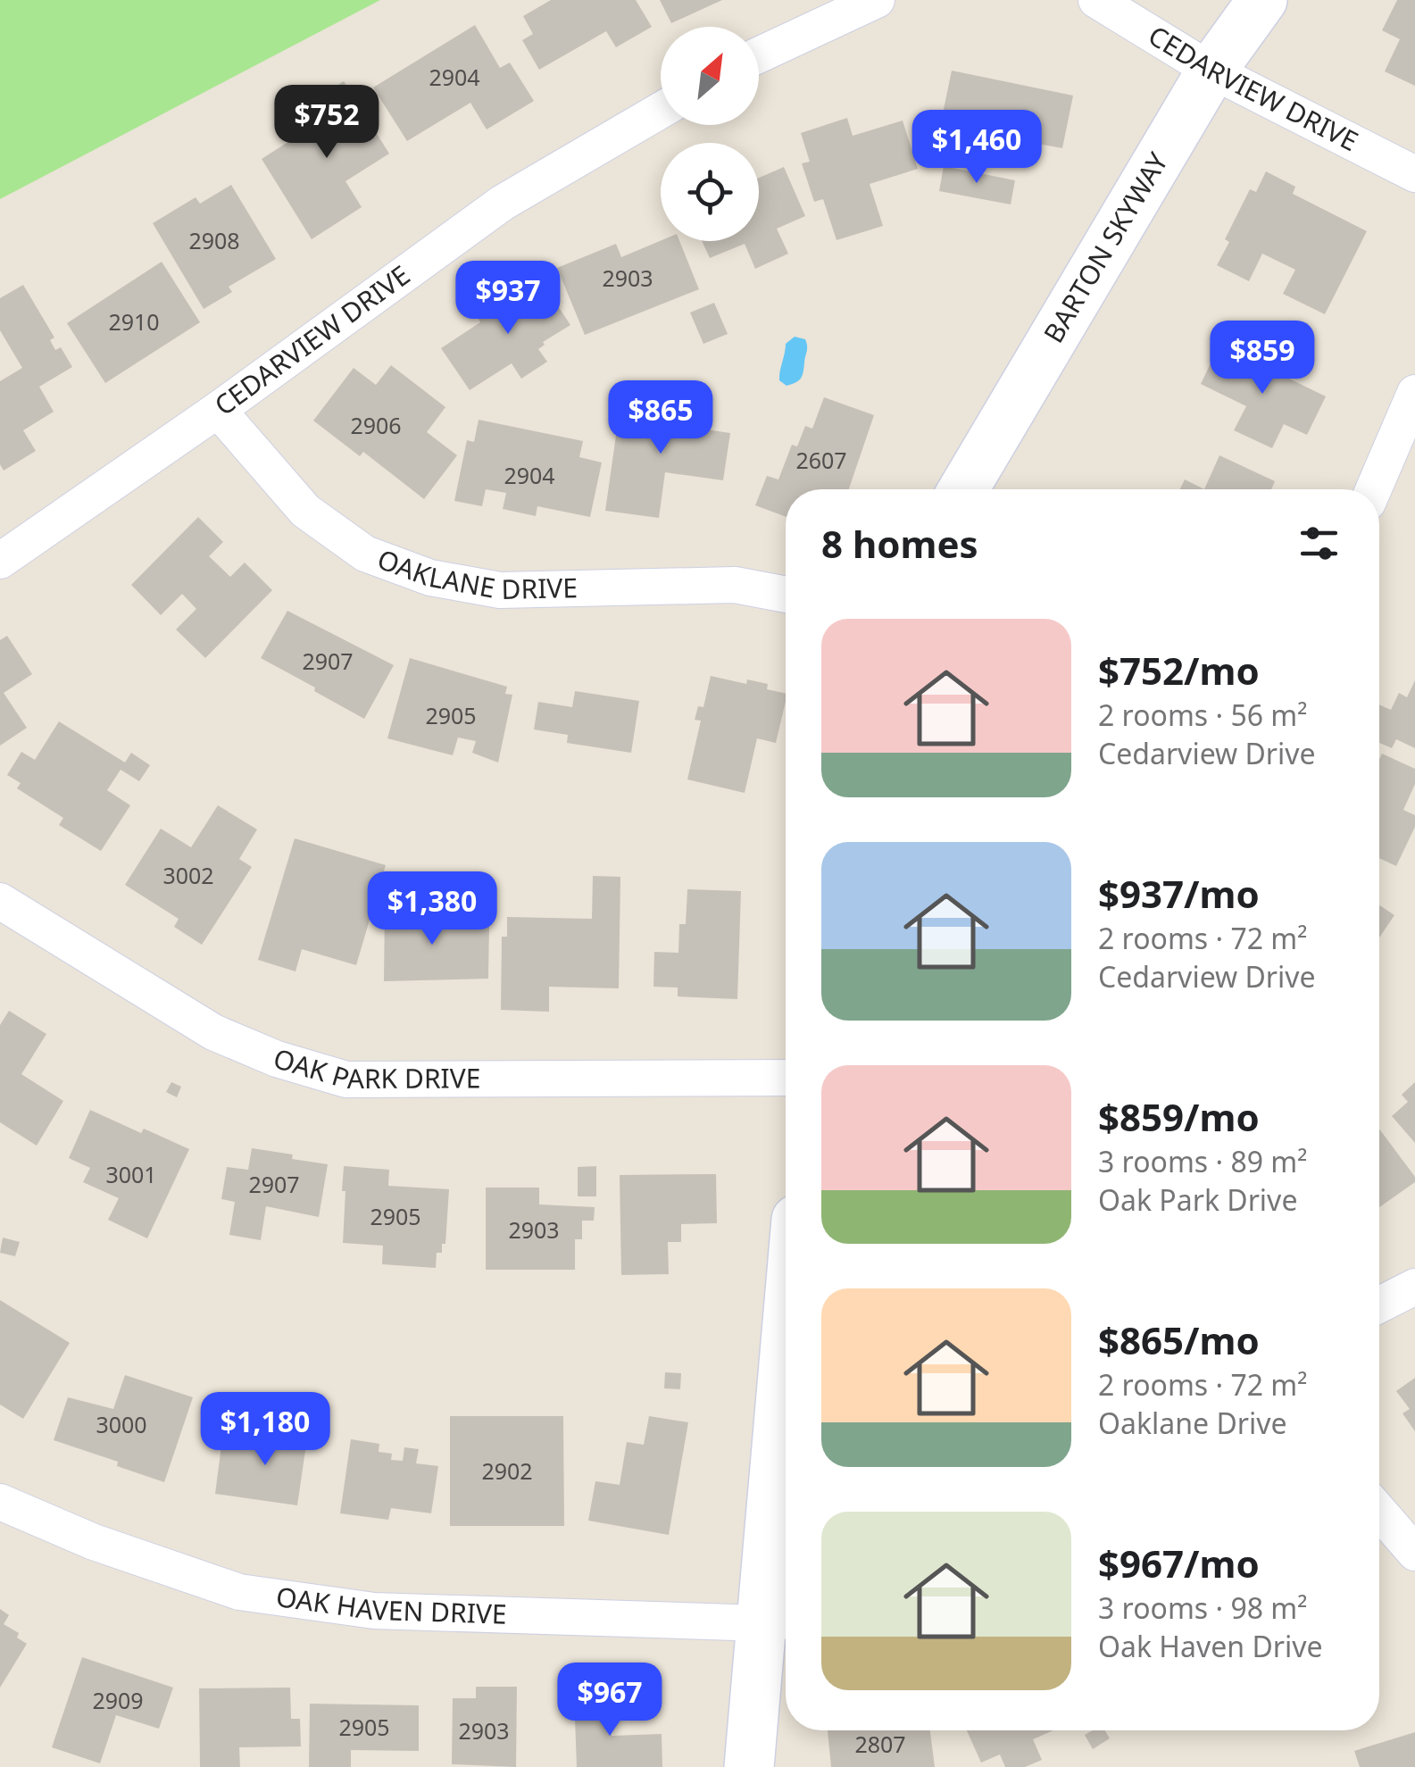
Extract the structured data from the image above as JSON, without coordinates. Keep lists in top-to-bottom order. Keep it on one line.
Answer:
{"streets":{"street":["CEDARVIEW DRIVE","BARTON SKYWAY","OAKLANE DRIVE","OAK PARK DRIVE","OAK HAVEN DRIVE"]},"crossings":[["CEDARVIEW DRIVE","BARTON SKYWAY"],["CEDARVIEW DRIVE","OAKLANE DRIVE"]],"house_numbers":["2904","2908","2903","2910","2906","2607","2904","2907","2905","3002","3001","2907","2905","2903","3000","2902","2909","2905","2903","2807"],"north":"top right","page":{"price":["$752","$1,460","$937","$859","$865","$1,380","$1,180","$967"],"heading":"8 homes","list":[{"name":"$752/mo","note":"2 rooms · 56 m² · Cedarview Drive"},{"name":"$937/mo","note":"2 rooms · 72 m² · Cedarview Drive"},{"name":"$859/mo","note":"3 rooms · 89 m² · Oak Park Drive"},{"name":"$865/mo","note":"2 rooms · 72 m² · Oaklane Drive"},{"name":"$967/mo","note":"3 rooms · 98 m² · Oak Haven Drive"}]}}
